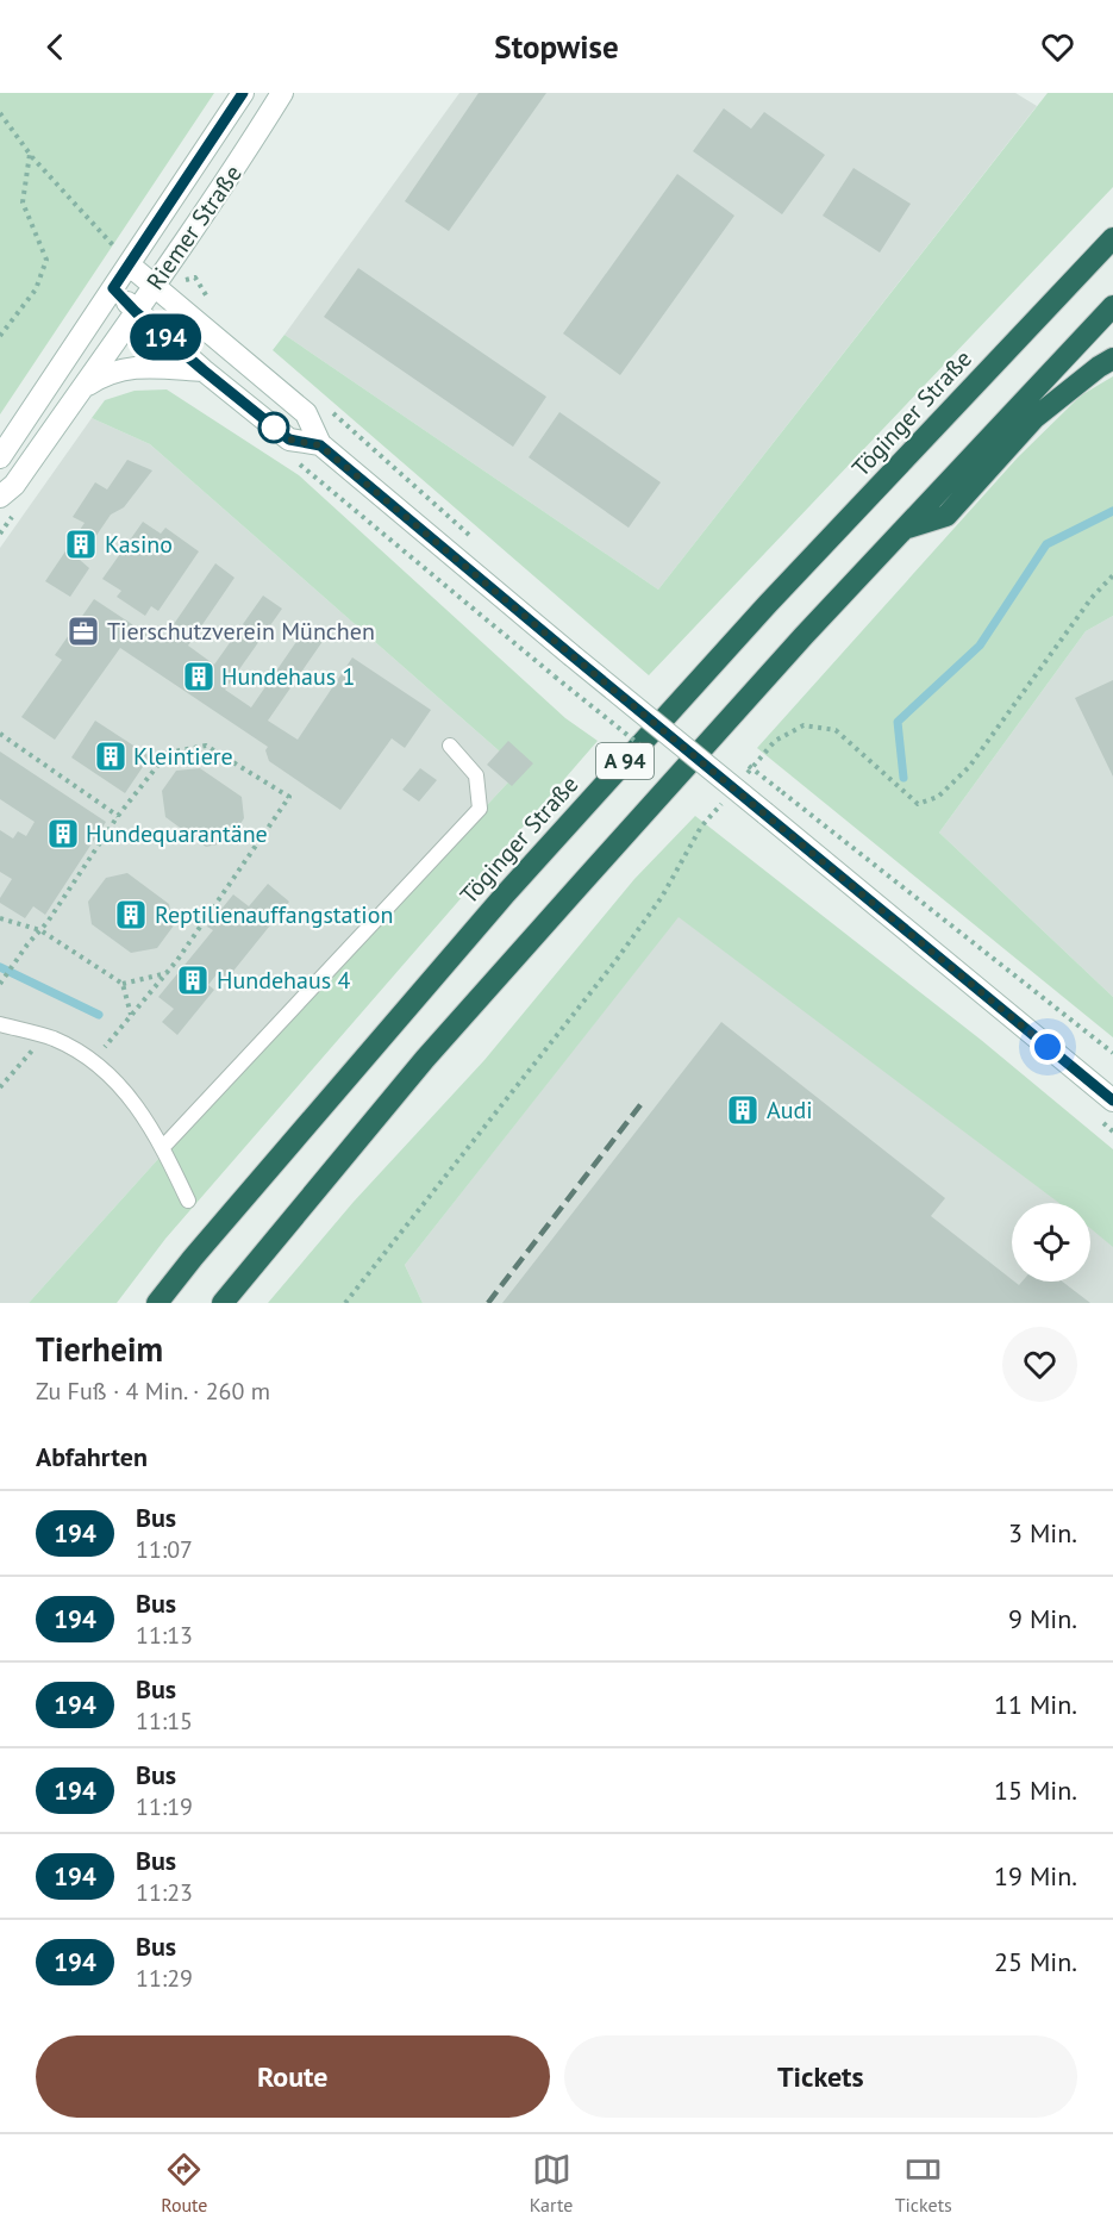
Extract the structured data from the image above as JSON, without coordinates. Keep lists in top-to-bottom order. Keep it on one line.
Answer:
{"streets":{"highway":["Töginger Straße","A 94"],"main road":["Riemer Straße"]},"places":{"building":["Kasino","Hundehaus 1","Kleintiere","Hundequarantäne","Reptilienauffangstation","Hundehaus 4","Audi"],"office":["Tierschutzverein München"]},"lines":["bus line 194"],"page":{"header":"Stopwise","on_map":"194","heading":[["Tierheim","Zu Fuß · 4 Min. · 260 m"],"Abfahrten"],"list":[{"mark":"194","name":"Bus","note":"11:07","value":"3 Min."},{"mark":"194","name":"Bus","note":"11:13","value":"9 Min."},{"mark":"194","name":"Bus","note":"11:15","value":"11 Min."},{"mark":"194","name":"Bus","note":"11:19","value":"15 Min."},{"mark":"194","name":"Bus","note":"11:23","value":"19 Min."},{"mark":"194","name":"Bus","note":"11:29","value":"25 Min."}],"buttons":["Route","Tickets"],"tabs":["Route","Karte","Tickets"]}}
